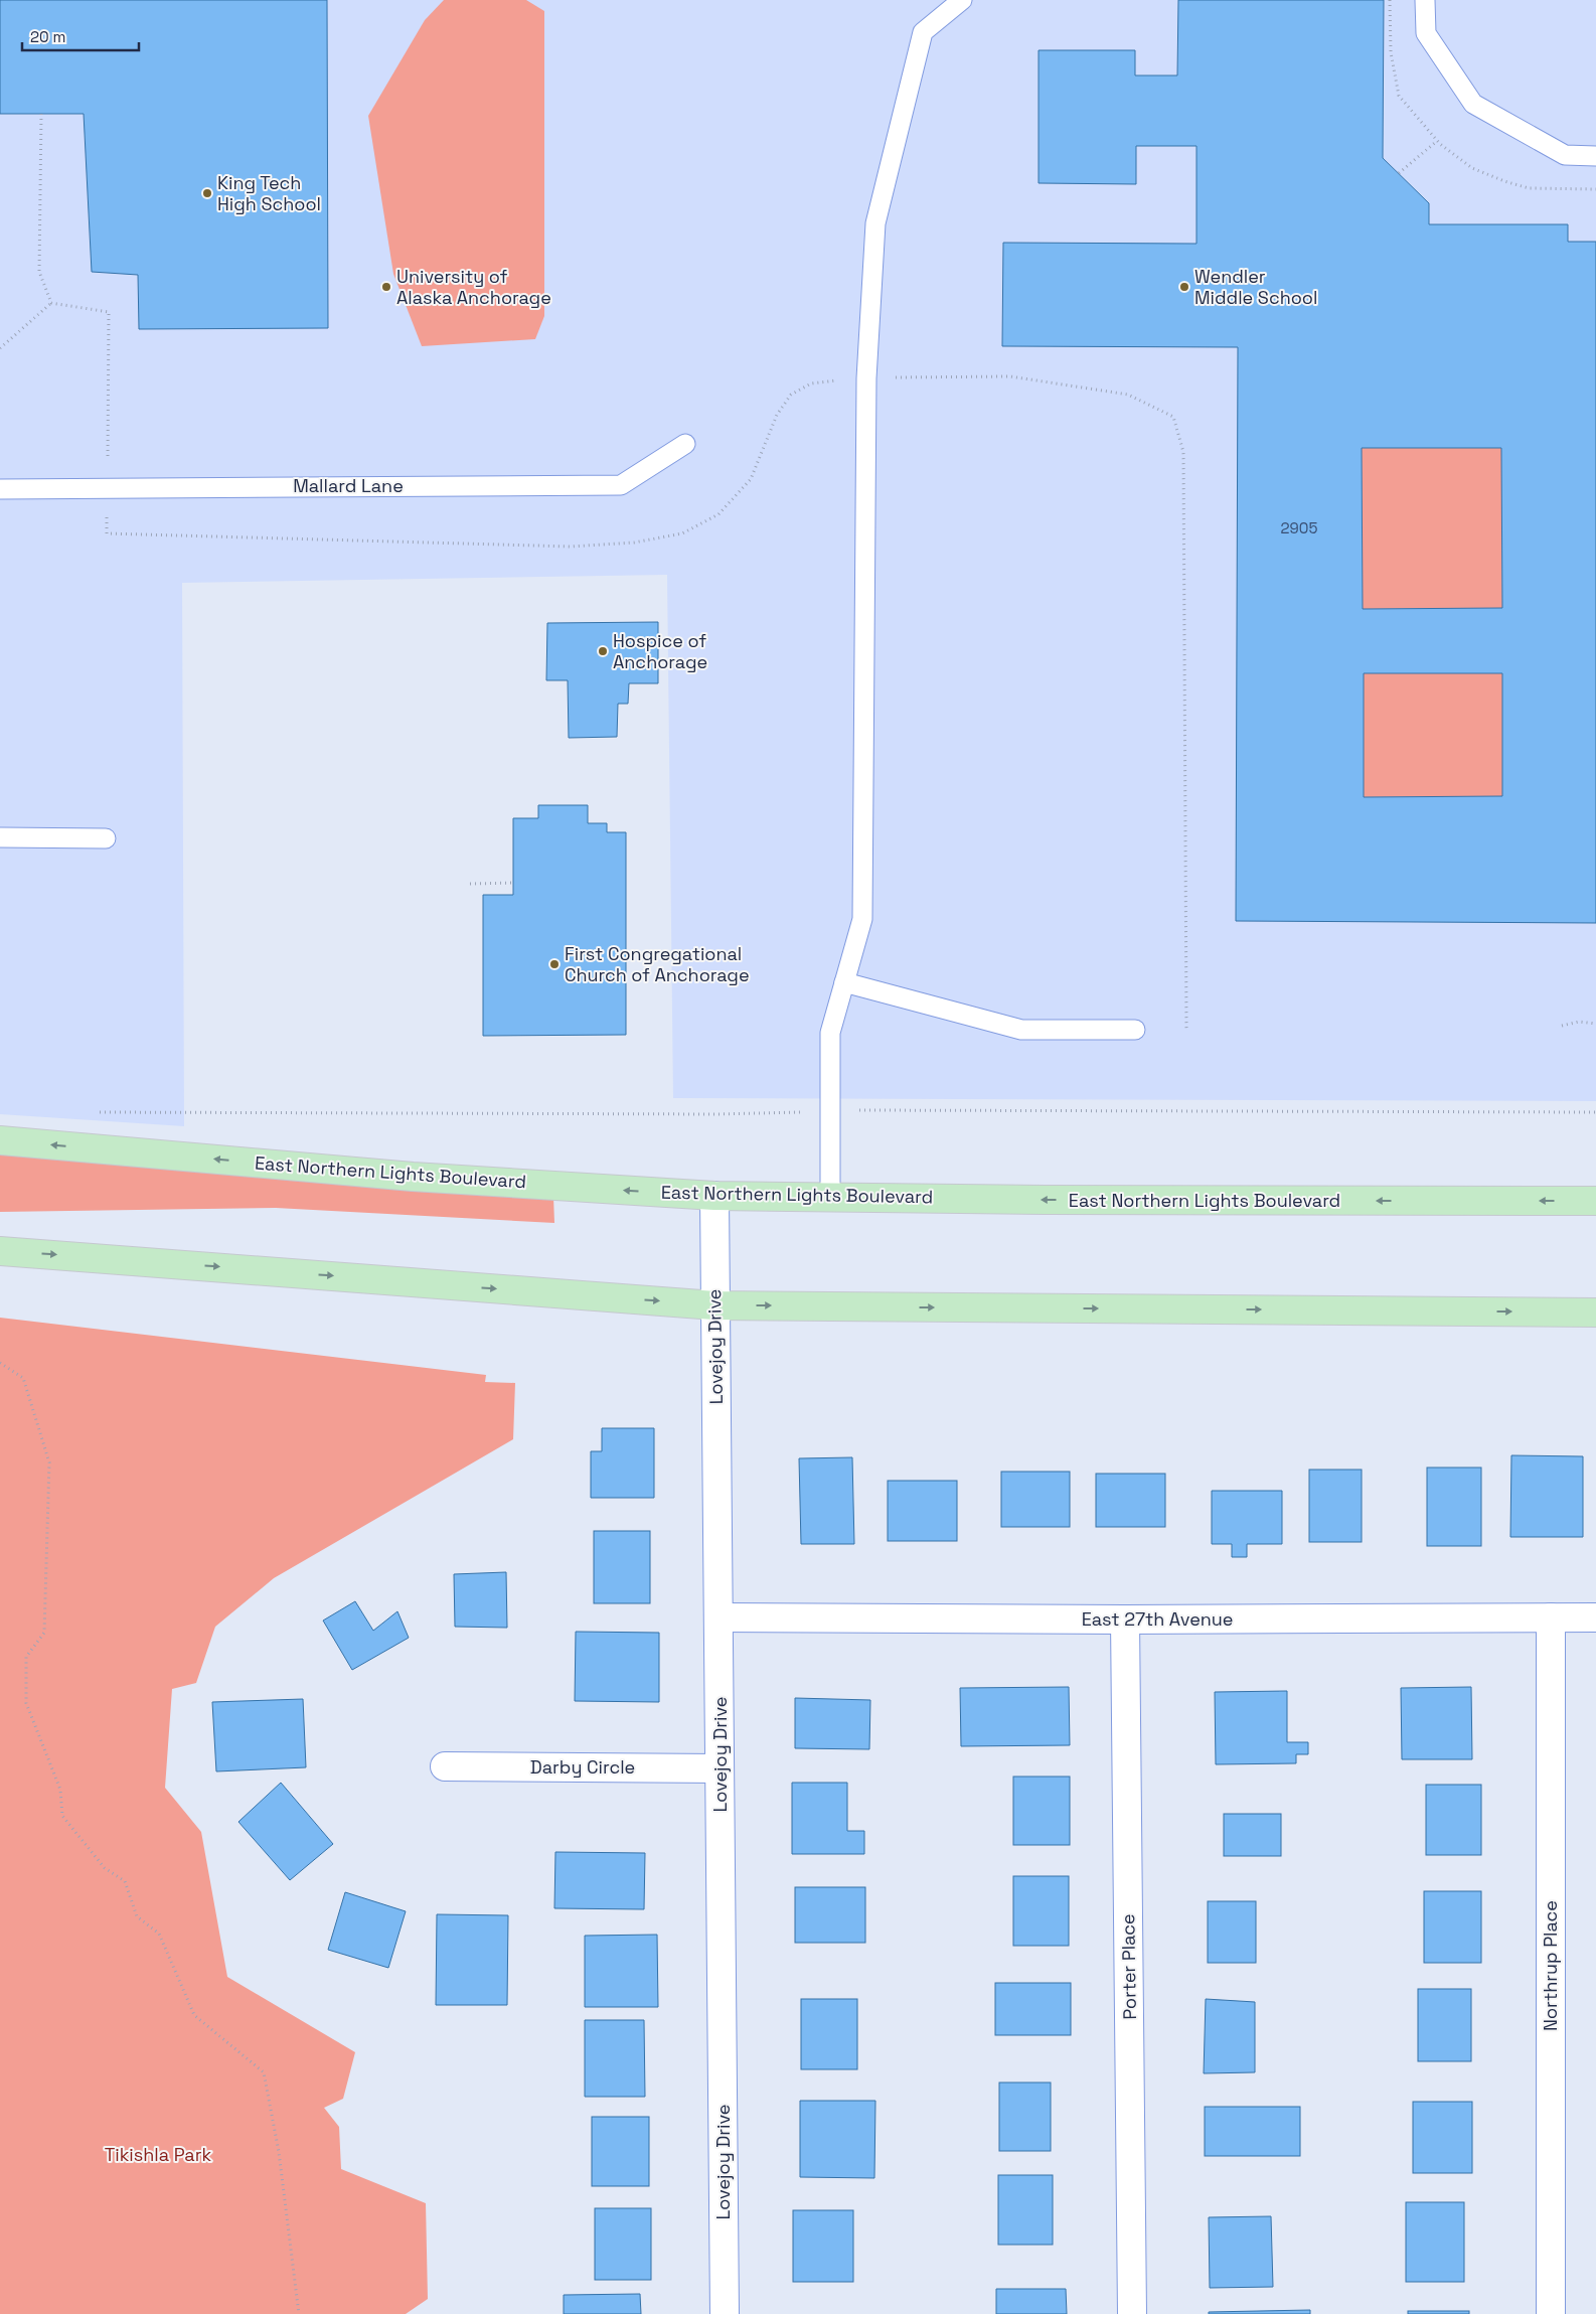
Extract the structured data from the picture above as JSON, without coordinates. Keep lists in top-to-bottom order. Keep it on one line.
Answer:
{"streets":{"main road":["East Northern Lights Boulevard"],"street":["Lovejoy Drive","East 27th Avenue","Darby Circle","Northrup Place","Porter Place"],"lane":["Mallard Lane"]},"crossings":[["East Northern Lights Boulevard","Lovejoy Drive"],["Lovejoy Drive","East 27th Avenue"],["Lovejoy Drive","Darby Circle"],["East 27th Avenue","Northrup Place"],["East 27th Avenue","Porter Place"]],"parks":["Tikishla Park"],"places":["King Tech High School","University of Alaska Anchorage","Wendler Middle School","Hospice of Anchorage","First Congregational Church of Anchorage"],"house_numbers":["2905"],"scale_bar":"20 m"}
